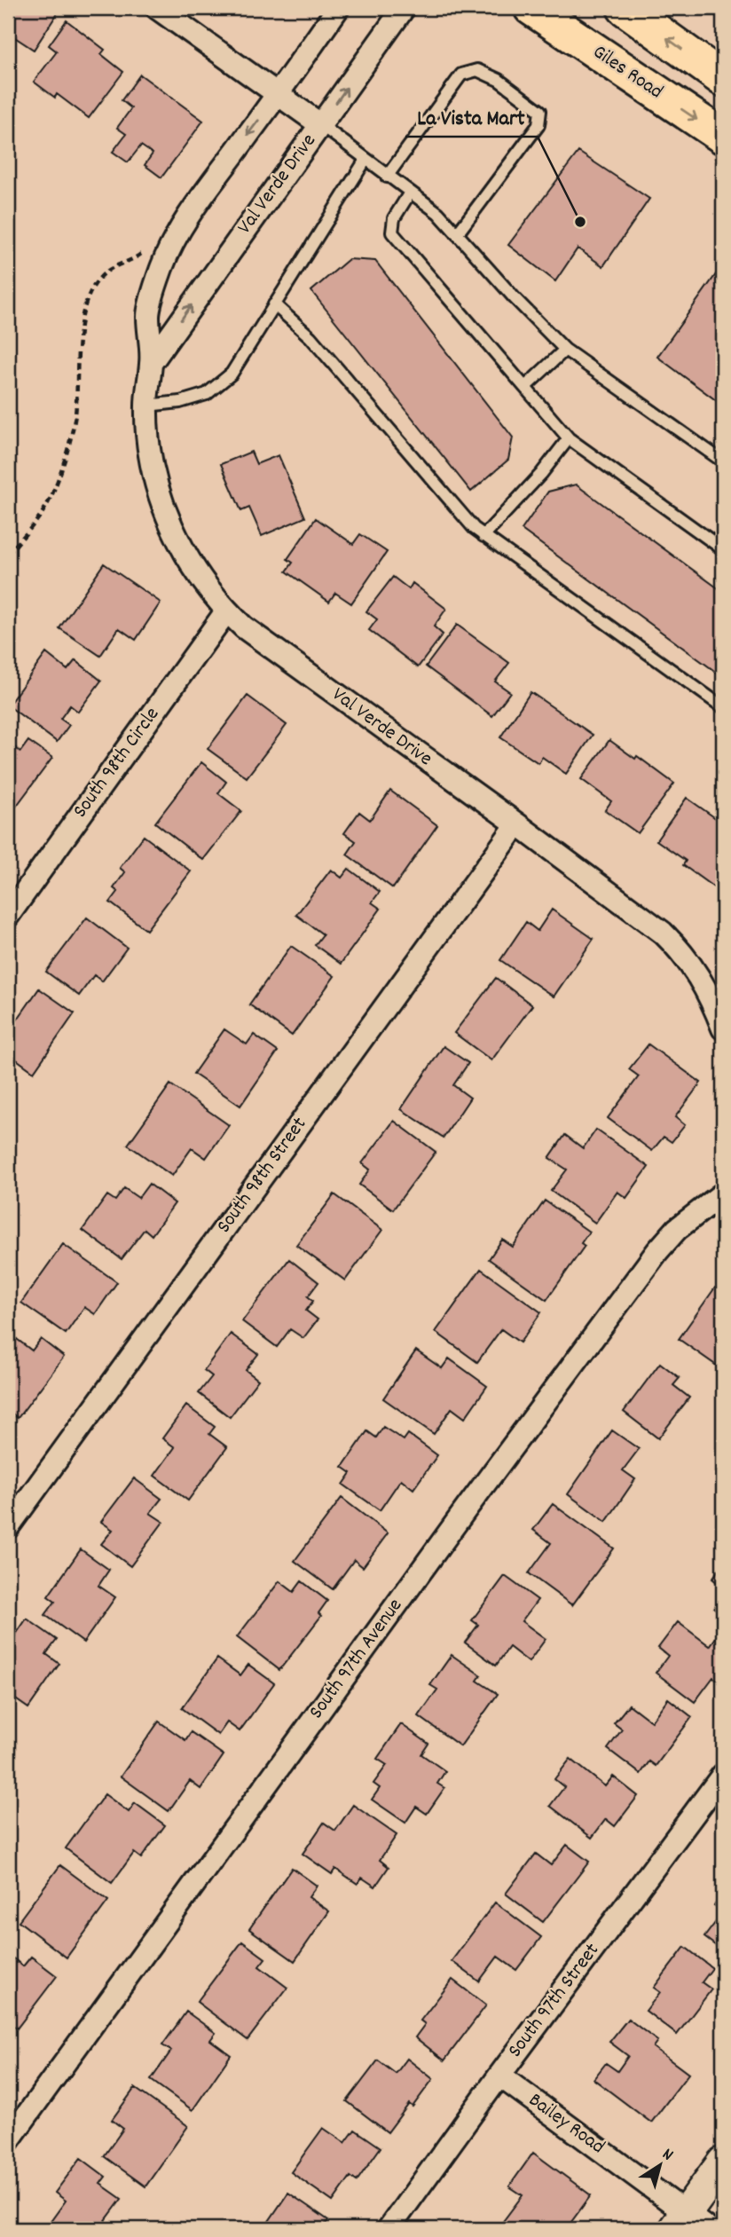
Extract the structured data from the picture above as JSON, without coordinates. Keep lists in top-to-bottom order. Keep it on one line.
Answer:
{"streets":{"main road":["Giles Road"],"street":["Val Verde Drive","South 98th Circle","South 98th Street","South 97th Avenue","South 97th Street","Bailey Road"]},"crossings":[["Val Verde Drive","South 98th Circle"],["Val Verde Drive","South 98th Street"],["South 97th Street","Bailey Road"]],"places":["La Vista Mart"],"north":"top right"}
